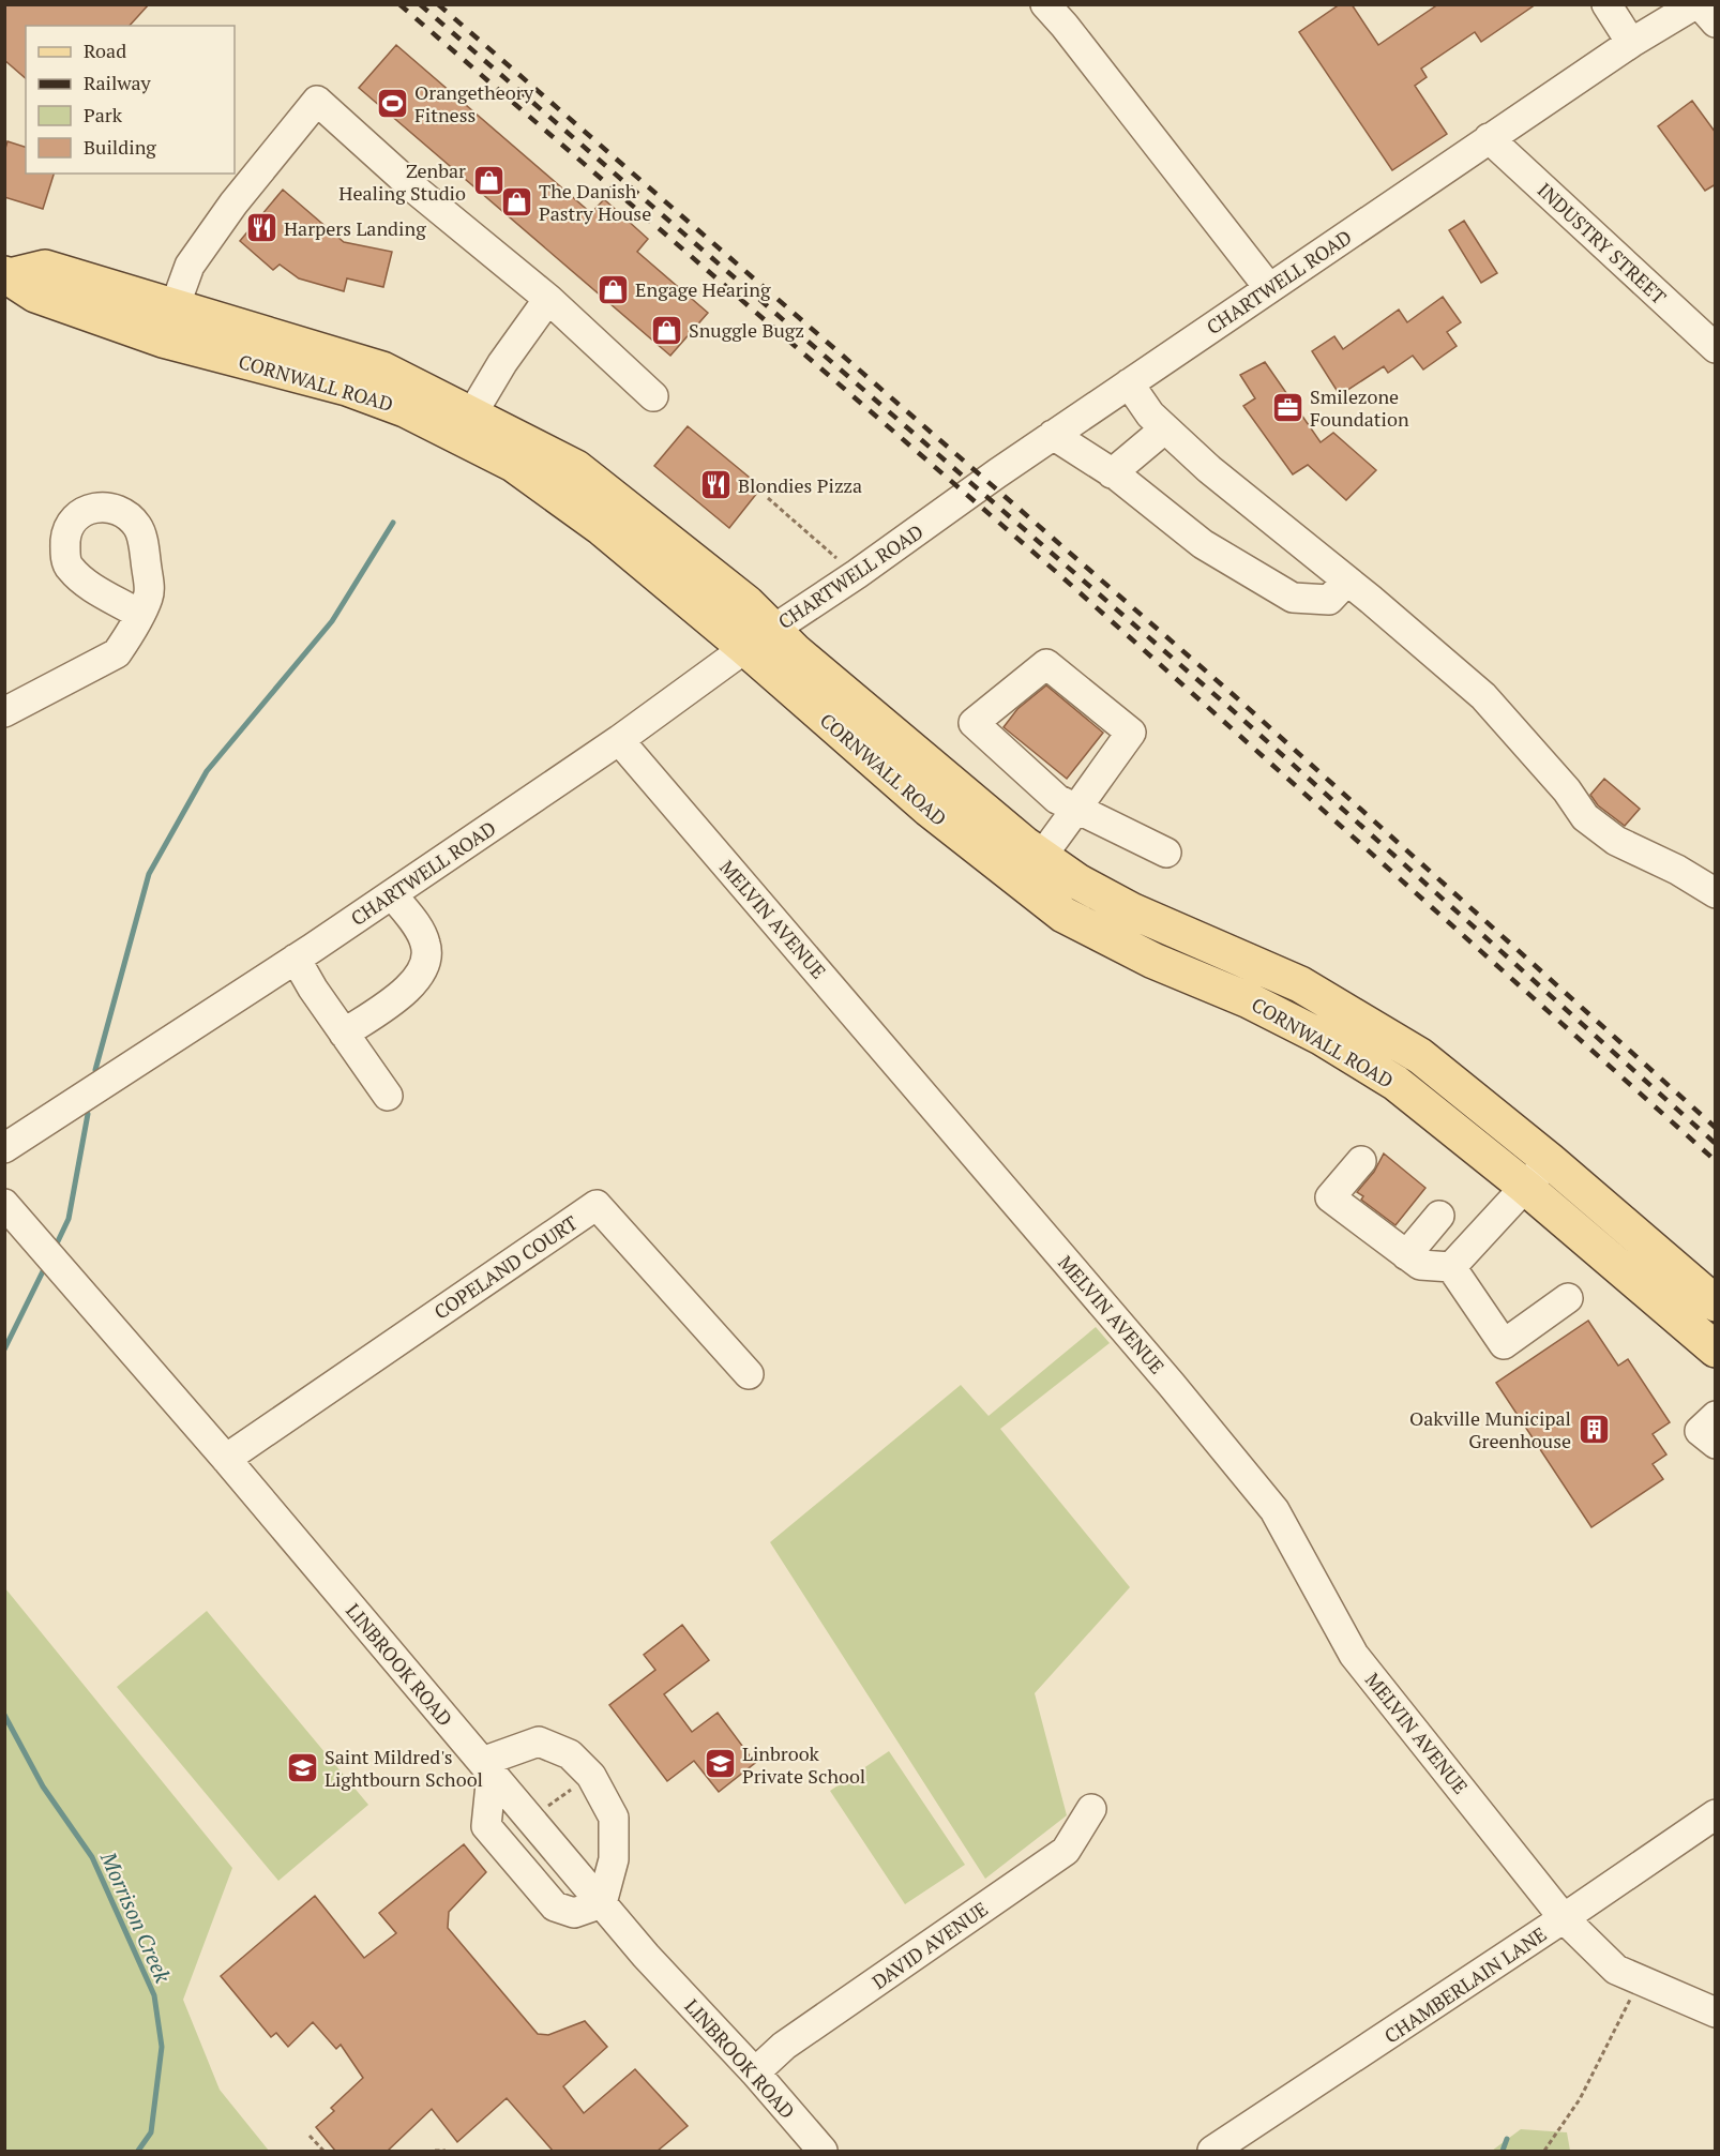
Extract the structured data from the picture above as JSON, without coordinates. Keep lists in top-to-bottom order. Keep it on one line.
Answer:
{"streets":{"main road":["CORNWALL ROAD"],"street":["INDUSTRY STREET","CHARTWELL ROAD","MELVIN AVENUE","COPELAND COURT","LINBROOK ROAD","DAVID AVENUE","CHAMBERLAIN LANE"]},"crossings":[["INDUSTRY STREET","CHARTWELL ROAD"],["CHARTWELL ROAD","CORNWALL ROAD"],["CHARTWELL ROAD","MELVIN AVENUE"],["MELVIN AVENUE","CHAMBERLAIN LANE"],["COPELAND COURT","LINBROOK ROAD"],["LINBROOK ROAD","DAVID AVENUE"]],"water":["Morrison Creek"],"places":{"sports":["Orangetheory Fitness"],"shop":["Zenbar Healing Studio","The Danish Pastry House","Engage Hearing","Snuggle Bugz"],"restaurant":["Harpers Landing","Blondies Pizza"],"office":["Smilezone Foundation"],"building":["Oakville Municipal Greenhouse"],"school or university":["Linbrook Private School","Saint Mildred's Lightbourn School"]},"legend":["Road","Railway","Park","Building"]}
